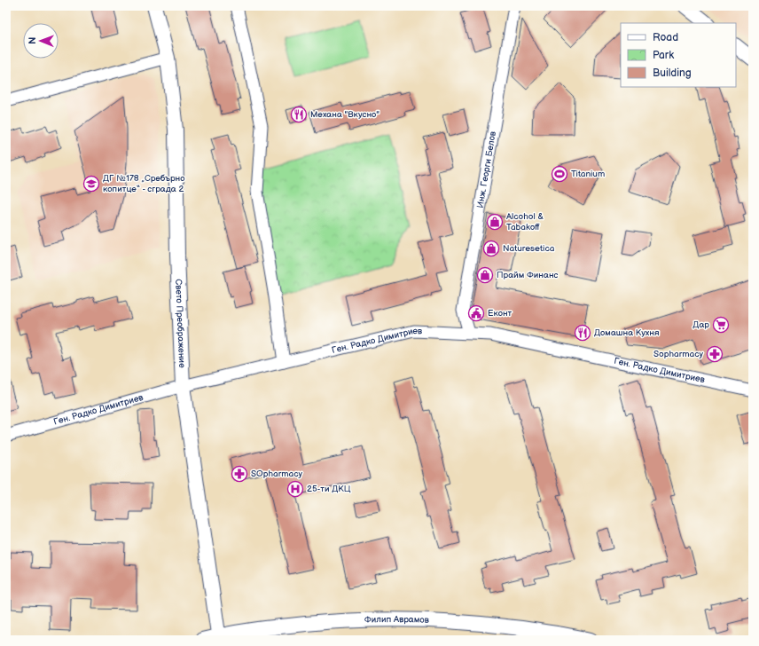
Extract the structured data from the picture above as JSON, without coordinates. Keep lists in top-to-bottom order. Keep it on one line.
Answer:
{"streets":{"street":["Инж. Георги Белов","Свето Преображение","Ген. Радко Димитриев","Филип Аврамов"]},"crossings":[["Инж. Георги Белов","Ген. Радко Димитриев"],["Свето Преображение","Ген. Радко Димитриев"],["Свето Преображение","Филип Аврамов"]],"places":{"restaurant":["Механа \"Вкусно\"","Домашна Кухня"],"sports":["Titanium"],"school or university":["ДГ №178 „Сребърно копитце“ - сграда 2"],"shop":["Alcohol & Tabakoff","Naturesetica","Прайм Финанс"],"public building":["Еконт"],"supermarket":["Дар"],"pharmacy":["Sopharmacy","SOpharmacy"],"hospital":["25-ти ДКЦ"]},"legend":["Road","Park","Building"],"north":"left"}
